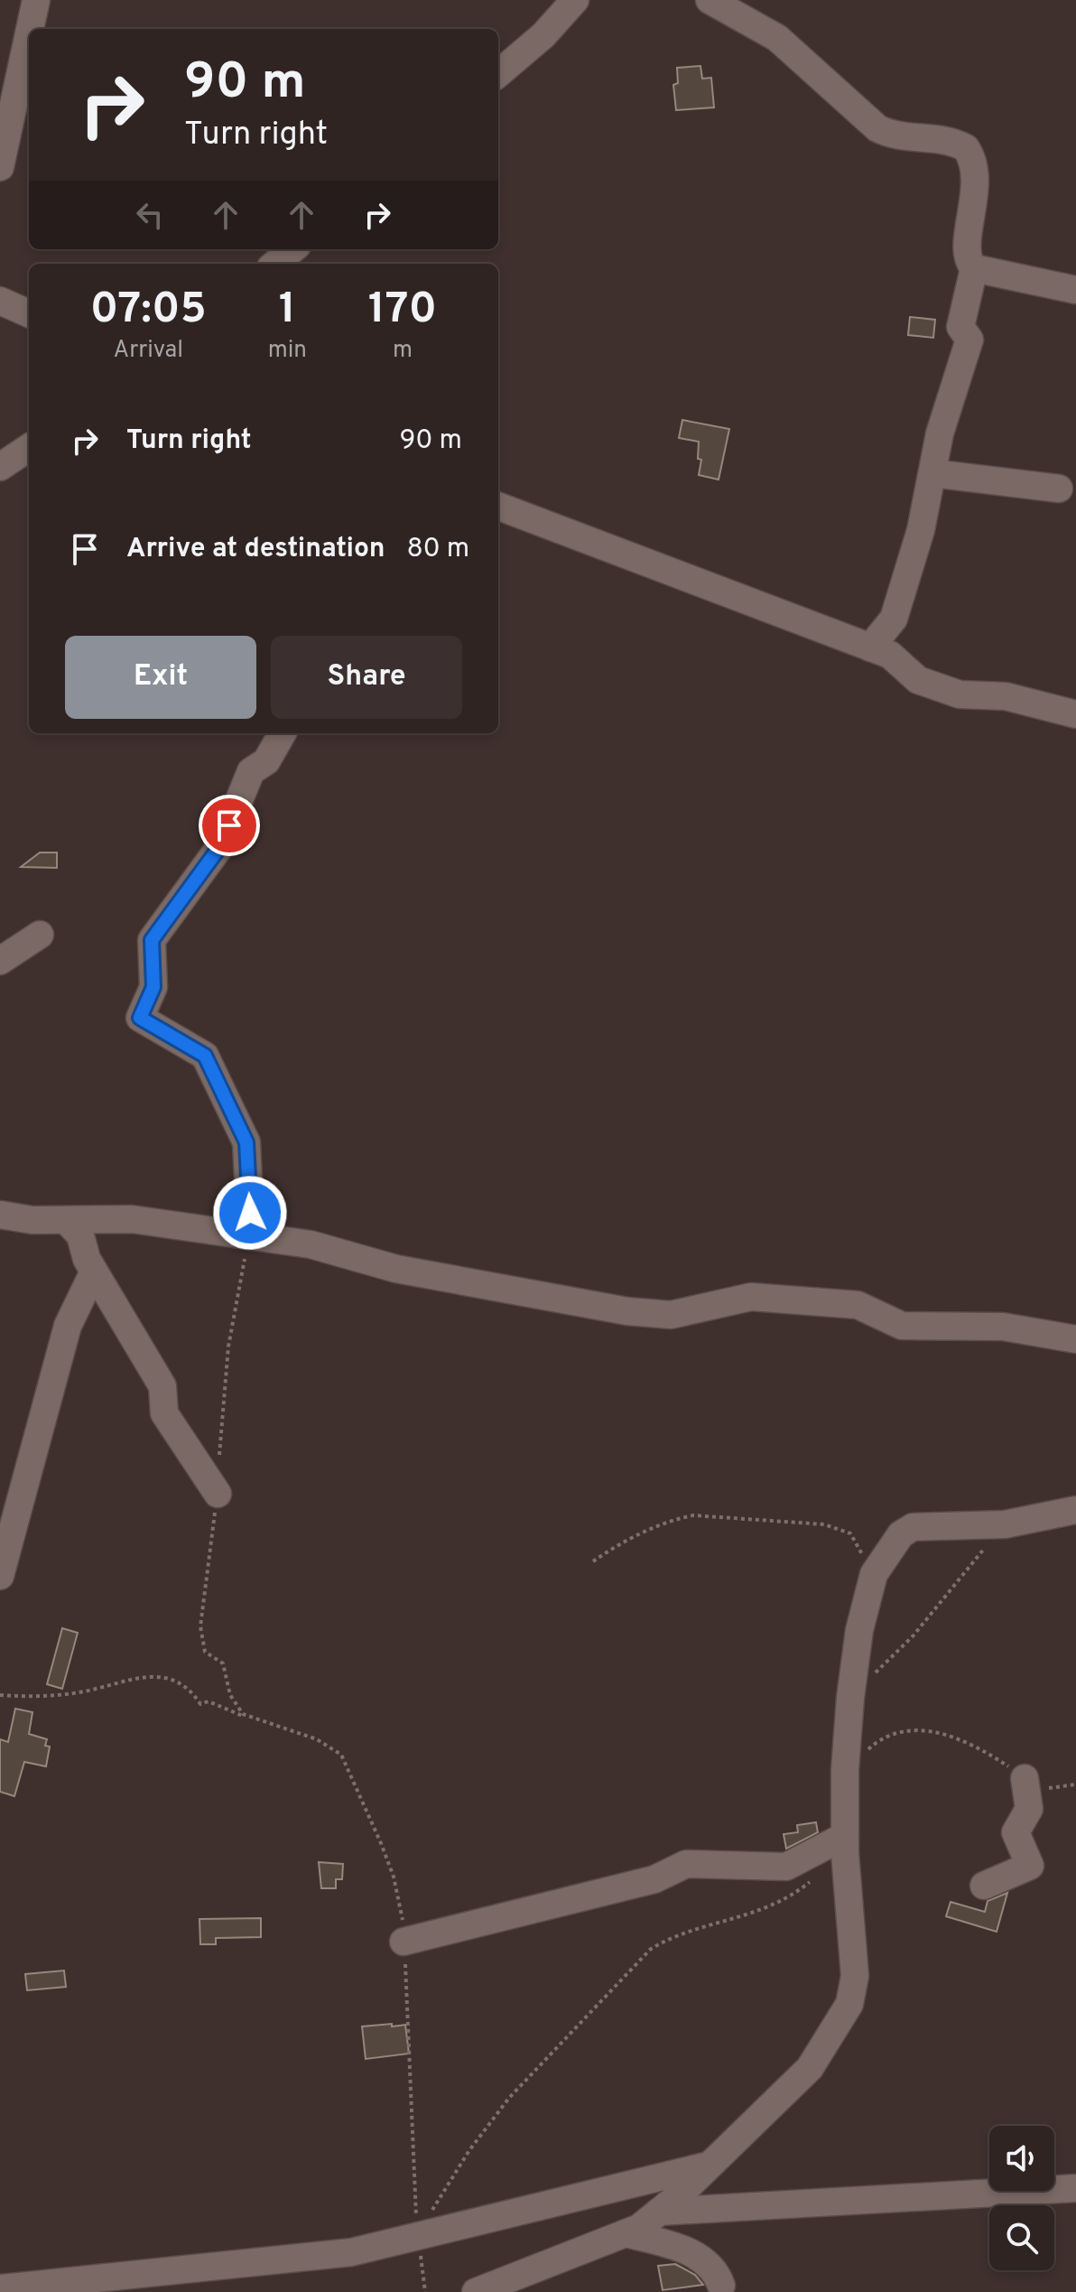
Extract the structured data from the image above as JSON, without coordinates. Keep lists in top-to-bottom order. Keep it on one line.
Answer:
{"page":{"turn":["90 m","Turn right"],"eta":["07:05","Arrival","1","min","170","m"],"list":[{"name":"Turn right","value":"90 m"},{"name":"Arrive at destination","value":"80 m"}],"buttons":["Exit","Share"]}}
